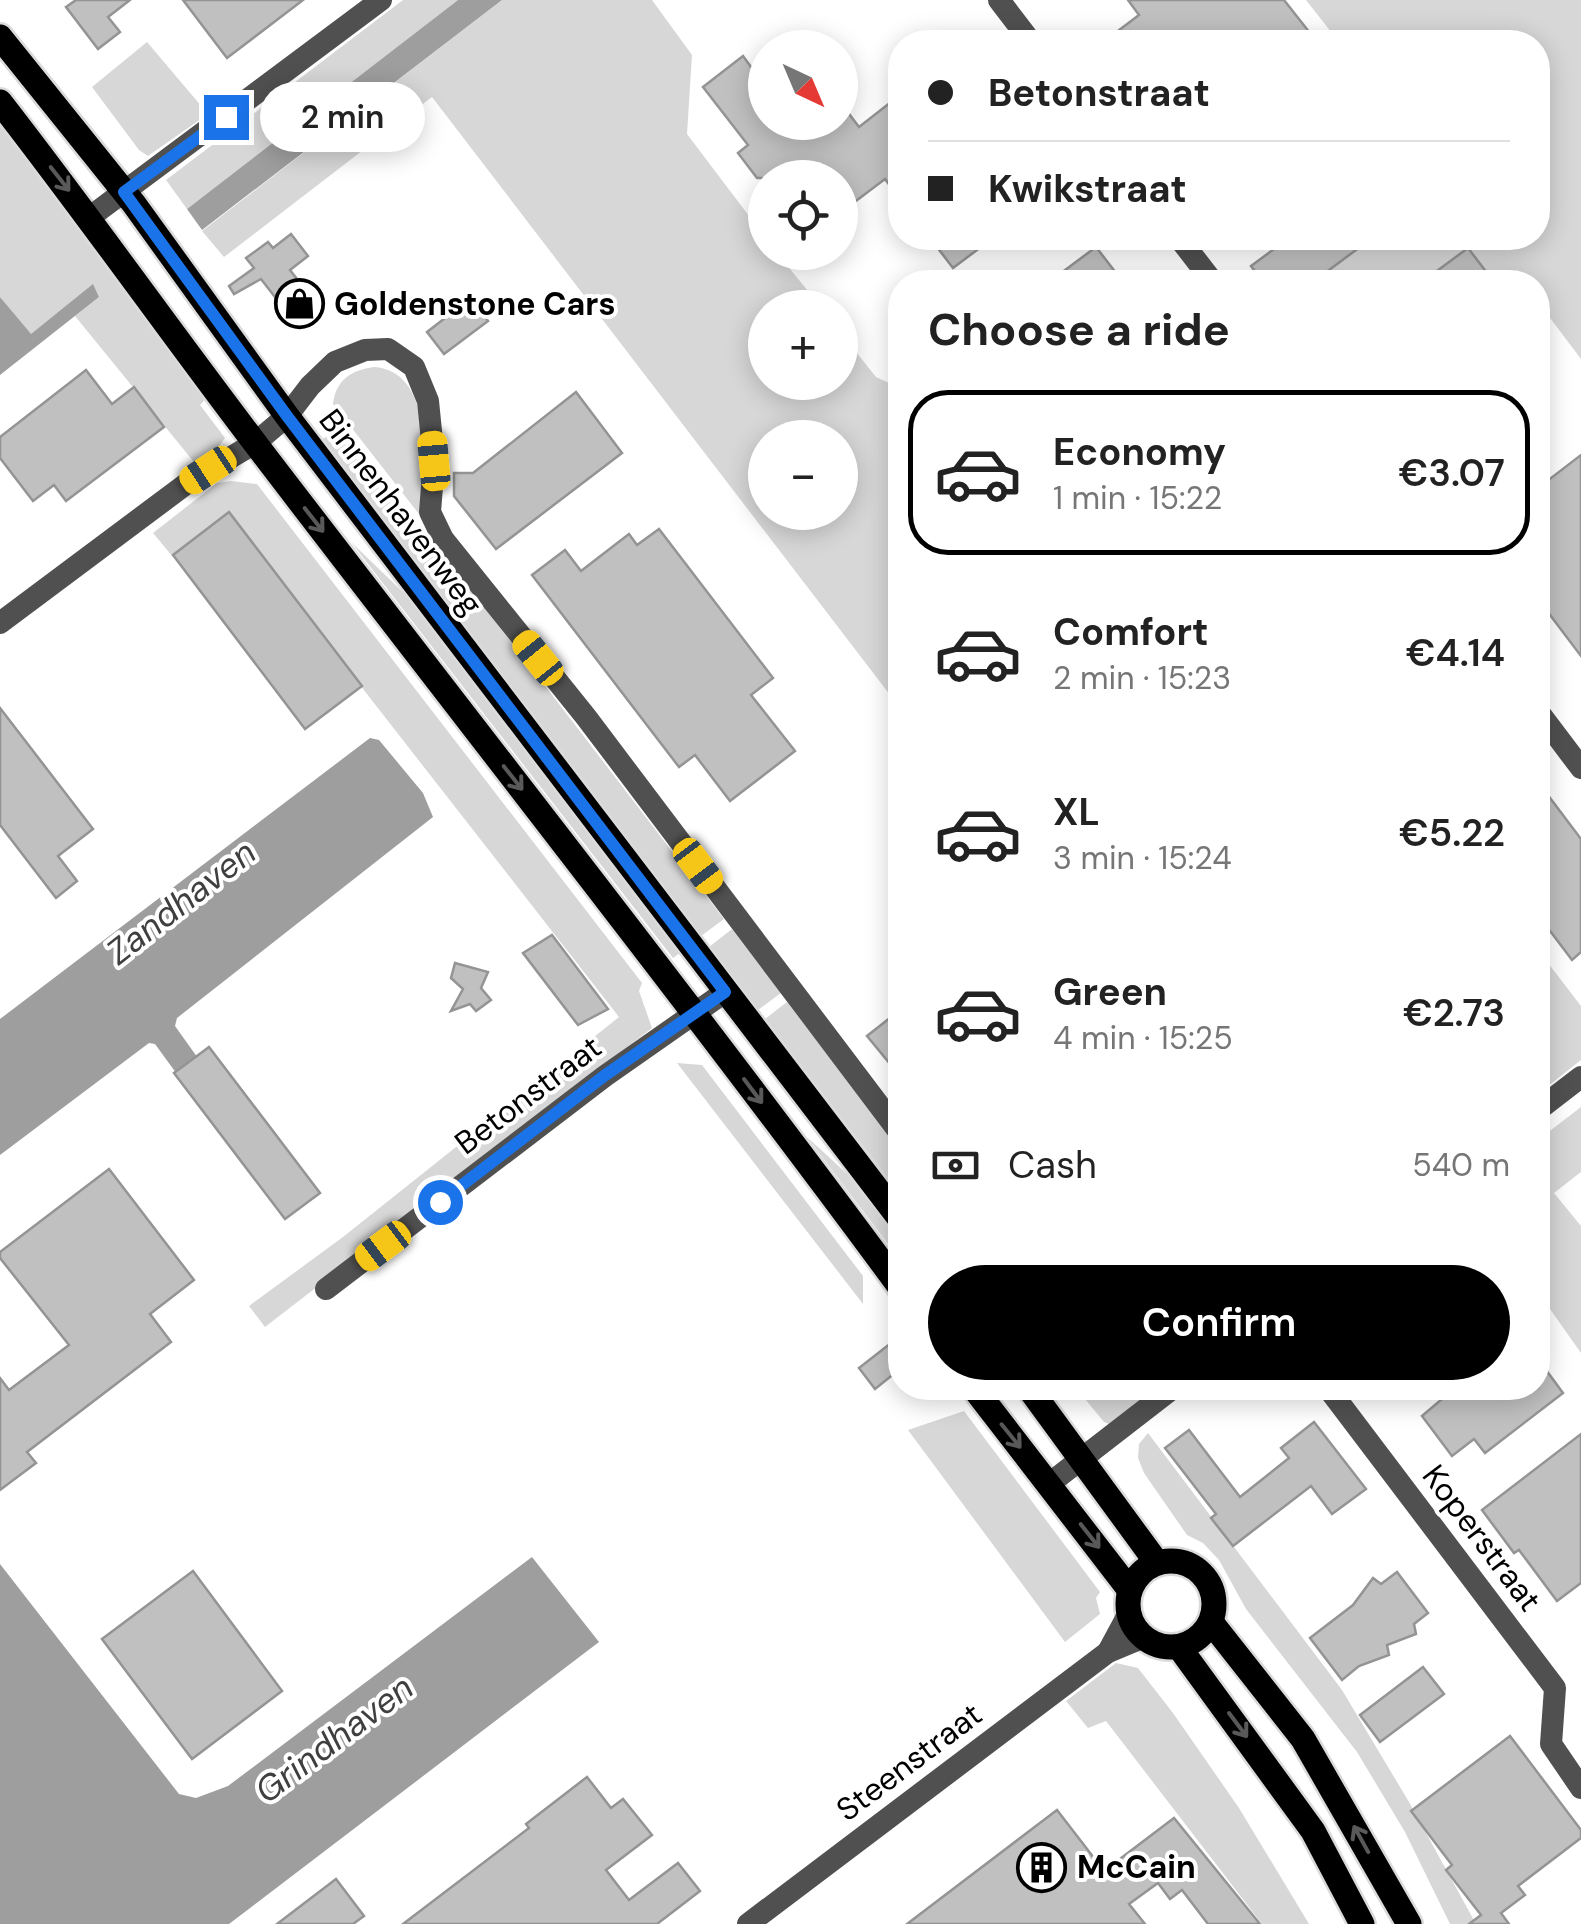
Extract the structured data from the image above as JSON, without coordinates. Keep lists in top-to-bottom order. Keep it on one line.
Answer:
{"streets":{"main road":["Binnenhavenweg"],"street":["Betonstraat","Koperstraat","Steenstraat"]},"crossings":[["Binnenhavenweg","Betonstraat"]],"water":["Zandhaven","Grindhaven"],"places":{"shop":["Goldenstone Cars"],"building":["McCain"]},"north":"bottom right","page":{"map_buttons":["+","−"],"banner":["Betonstraat","Kwikstraat"],"bubble":"2 min","heading":"Choose a ride","list":[{"name":"Economy","note":"1 min · 15:22","value":"€3.07"},{"name":"Comfort","note":"2 min · 15:23","value":"€4.14"},{"name":"XL","note":"3 min · 15:24","value":"€5.22"},{"name":"Green","note":"4 min · 15:25","value":"€2.73"}],"pay":["Cash","540 m"],"buttons":"Confirm"}}
